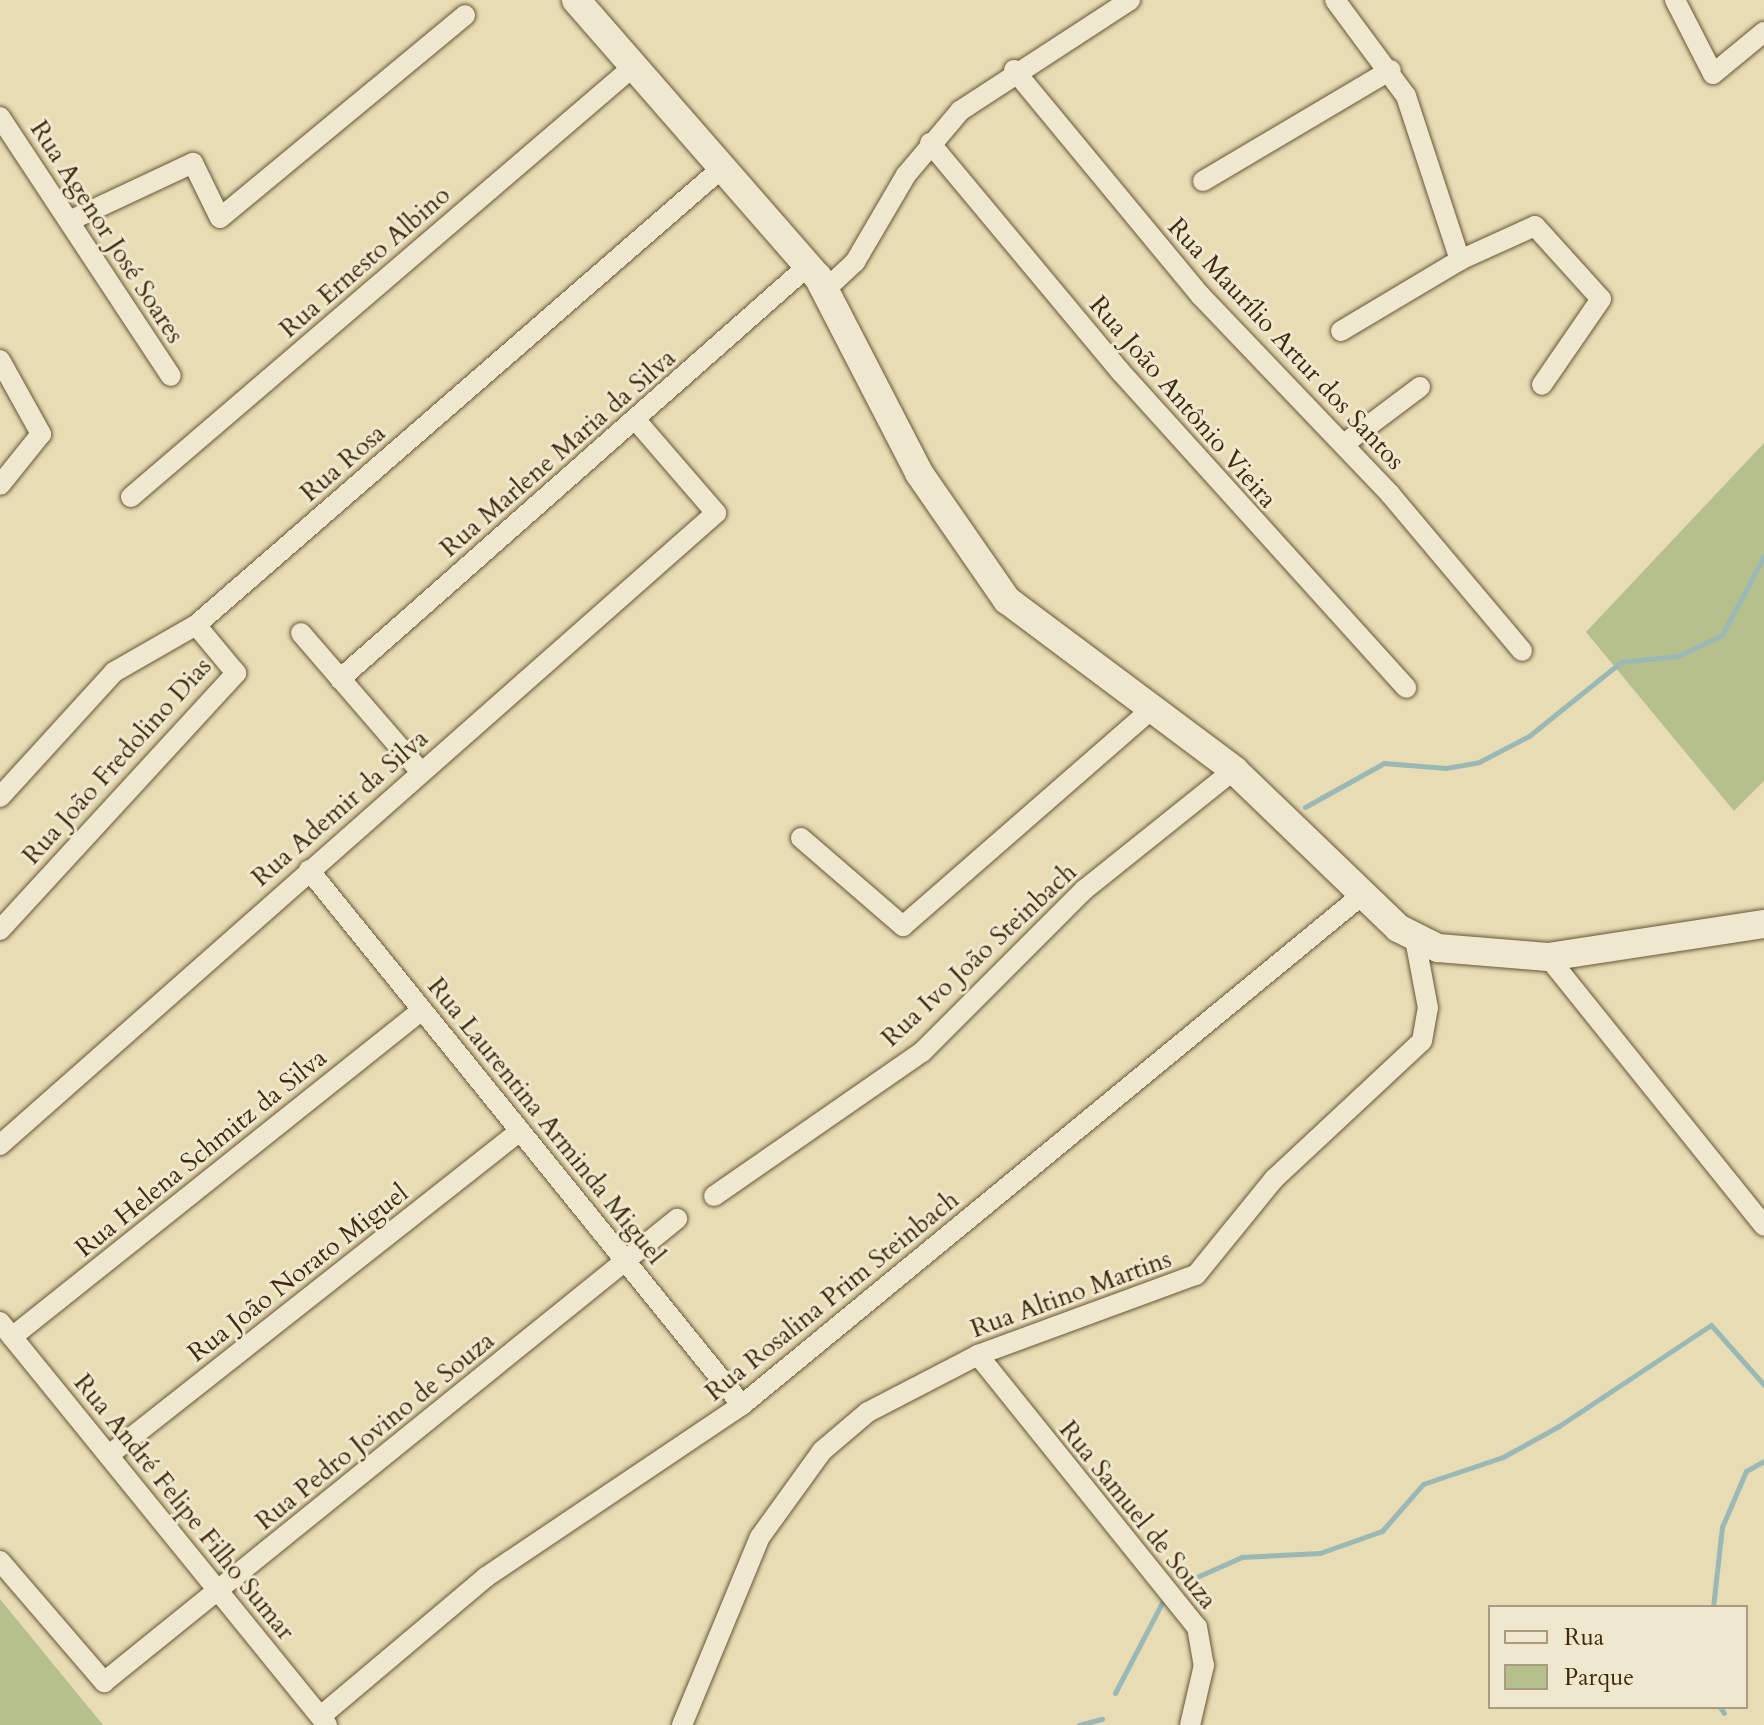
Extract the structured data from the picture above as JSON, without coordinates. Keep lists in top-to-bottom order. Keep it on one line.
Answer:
{"streets":{"street":["Rua Agenor José Soares","Rua Ernesto Albino","Rua Maurílio Artur dos Santos","Rua João Antônio Vieira","Rua Marlene Maria da Silva","Rua Rosa","Rua João Fredolino Dias","Rua Ademir da Silva","Rua Ivo João Steinbach","Rua Laurentina Arminda Miguel","Rua Helena Schmitz da Silva","Rua João Norato Miguel","Rua Altino Martins","Rua Rosalina Prim Steinbach","Rua Pedro Jovino de Souza","Rua André Felipe Filho Sumar","Rua Samuel de Souza"]},"crossings":[["Rua Marlene Maria da Silva","Rua Ademir da Silva"],["Rua Rosa","Rua João Fredolino Dias"],["Rua Ademir da Silva","Rua Laurentina Arminda Miguel"],["Rua Laurentina Arminda Miguel","Rua Helena Schmitz da Silva"],["Rua Laurentina Arminda Miguel","Rua João Norato Miguel"],["Rua Laurentina Arminda Miguel","Rua Rosalina Prim Steinbach"],["Rua Laurentina Arminda Miguel","Rua Pedro Jovino de Souza"],["Rua Helena Schmitz da Silva","Rua André Felipe Filho Sumar"],["Rua João Norato Miguel","Rua André Felipe Filho Sumar"],["Rua Altino Martins","Rua Samuel de Souza"],["Rua Rosalina Prim Steinbach","Rua André Felipe Filho Sumar"],["Rua Pedro Jovino de Souza","Rua André Felipe Filho Sumar"]],"legend":["Rua","Parque"]}
